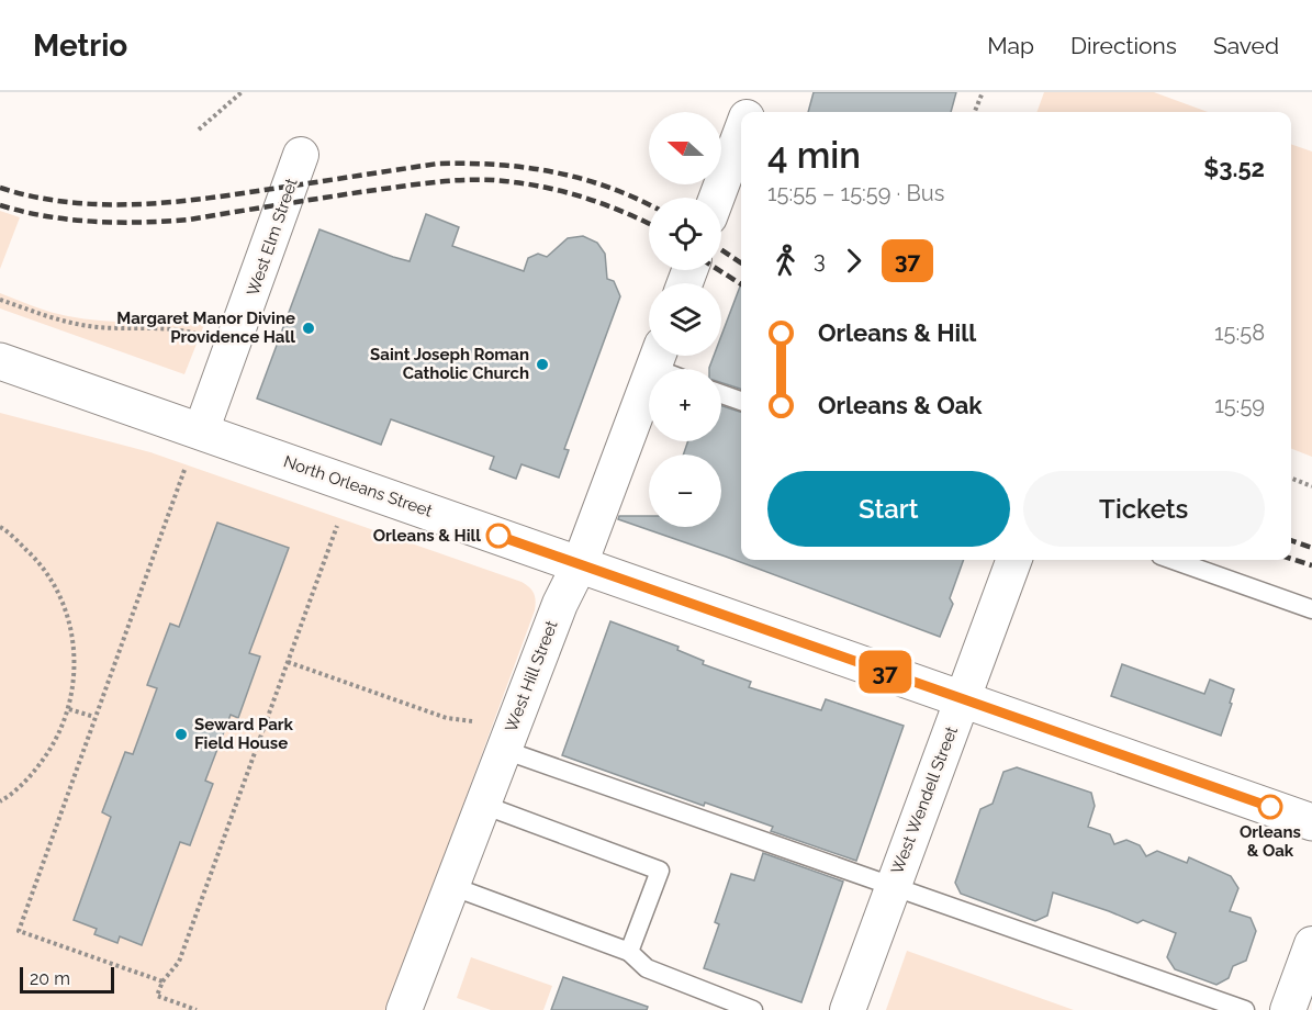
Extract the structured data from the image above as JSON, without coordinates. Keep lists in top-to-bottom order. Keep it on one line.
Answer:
{"streets":{"street":["West Elm Street","North Orleans Street","West Hill Street","West Wendell Street"]},"crossings":[["West Elm Street","North Orleans Street"],["North Orleans Street","West Hill Street"],["North Orleans Street","West Wendell Street"]],"places":["Margaret Manor Divine Providence Hall","Saint Joseph Roman Catholic Church","Orleans & Hill","Seward Park Field House","Orleans & Oak"],"lines":["bus line 37"],"scale_bar":"20 m","north":"left","page":{"header":"Metrio","nav":["Map","Directions","Saved"],"on_map":"37","map_buttons":["+","−"],"heading":["4 min","15:55 – 15:59 · Bus","$3.52"],"legs":["3","37"],"list":[{"name":"Orleans & Hill","value":"15:58"},{"name":"Orleans & Oak","value":"15:59"}],"buttons":["Start","Tickets"],"scale":"20 m"}}
